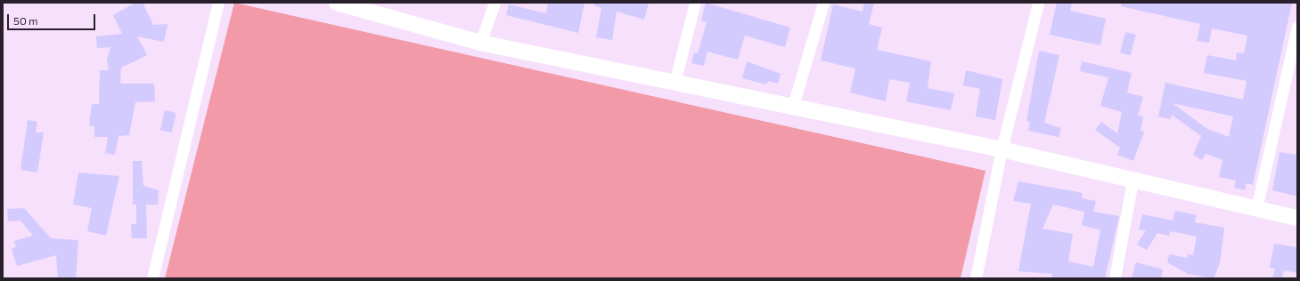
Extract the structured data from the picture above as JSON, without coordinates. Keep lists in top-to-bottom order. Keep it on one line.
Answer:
{"scale_bar":"50 m"}
